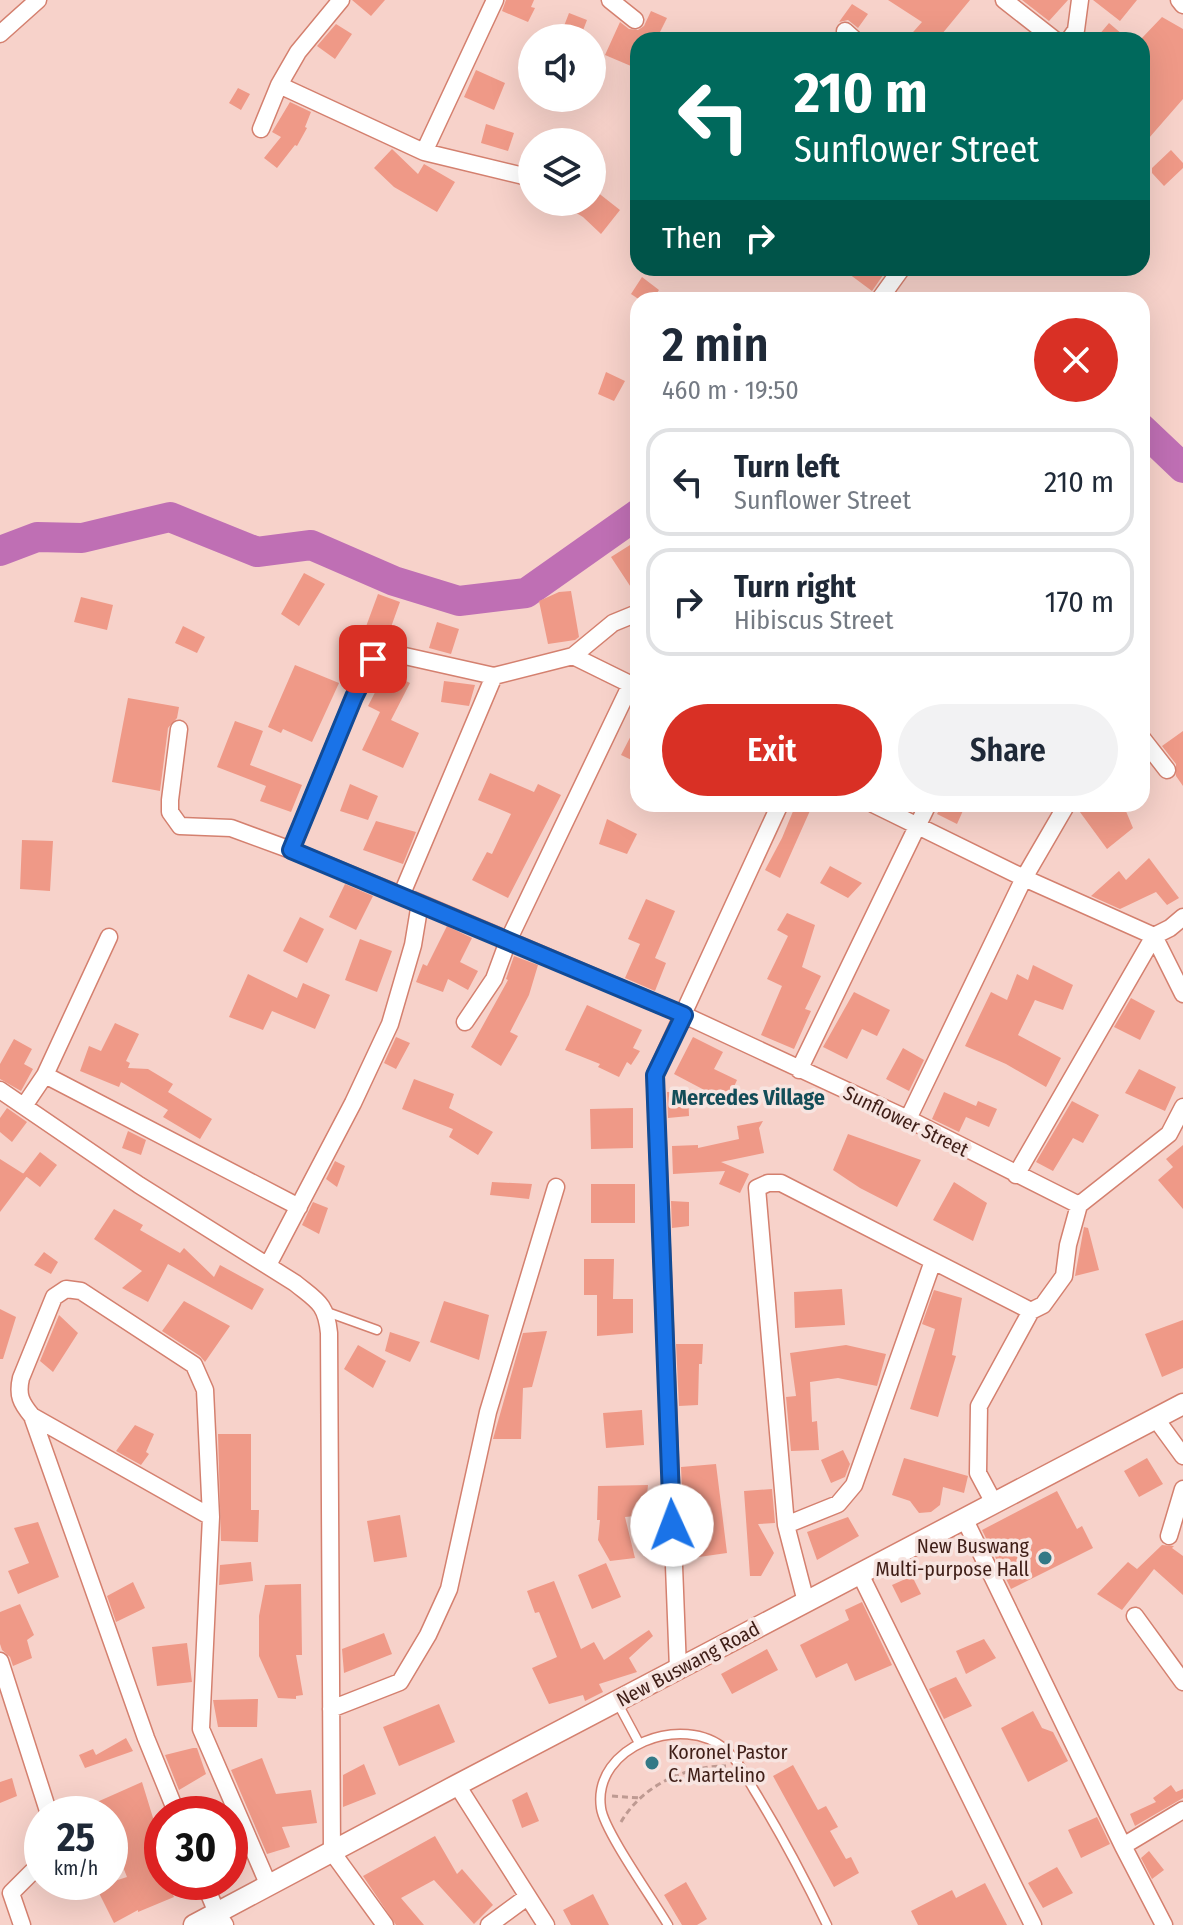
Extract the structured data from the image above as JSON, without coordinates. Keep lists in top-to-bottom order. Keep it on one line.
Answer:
{"streets":{"street":["Sunflower Street","New Buswang Road"]},"districts":["Mercedes Village"],"places":["New Buswang Multi-purpose Hall","Koronel Pastor C. Martelino"],"page":{"turn":["210 m","Sunflower Street"],"then":"Then","heading":["2 min","460 m · 19:50"],"list":[{"name":"Turn left","note":"Sunflower Street","value":"210 m"},{"name":"Turn right","note":"Hibiscus Street","value":"170 m"}],"buttons":["Exit","Share"],"speed":"25 km/h","limit":"30"}}
